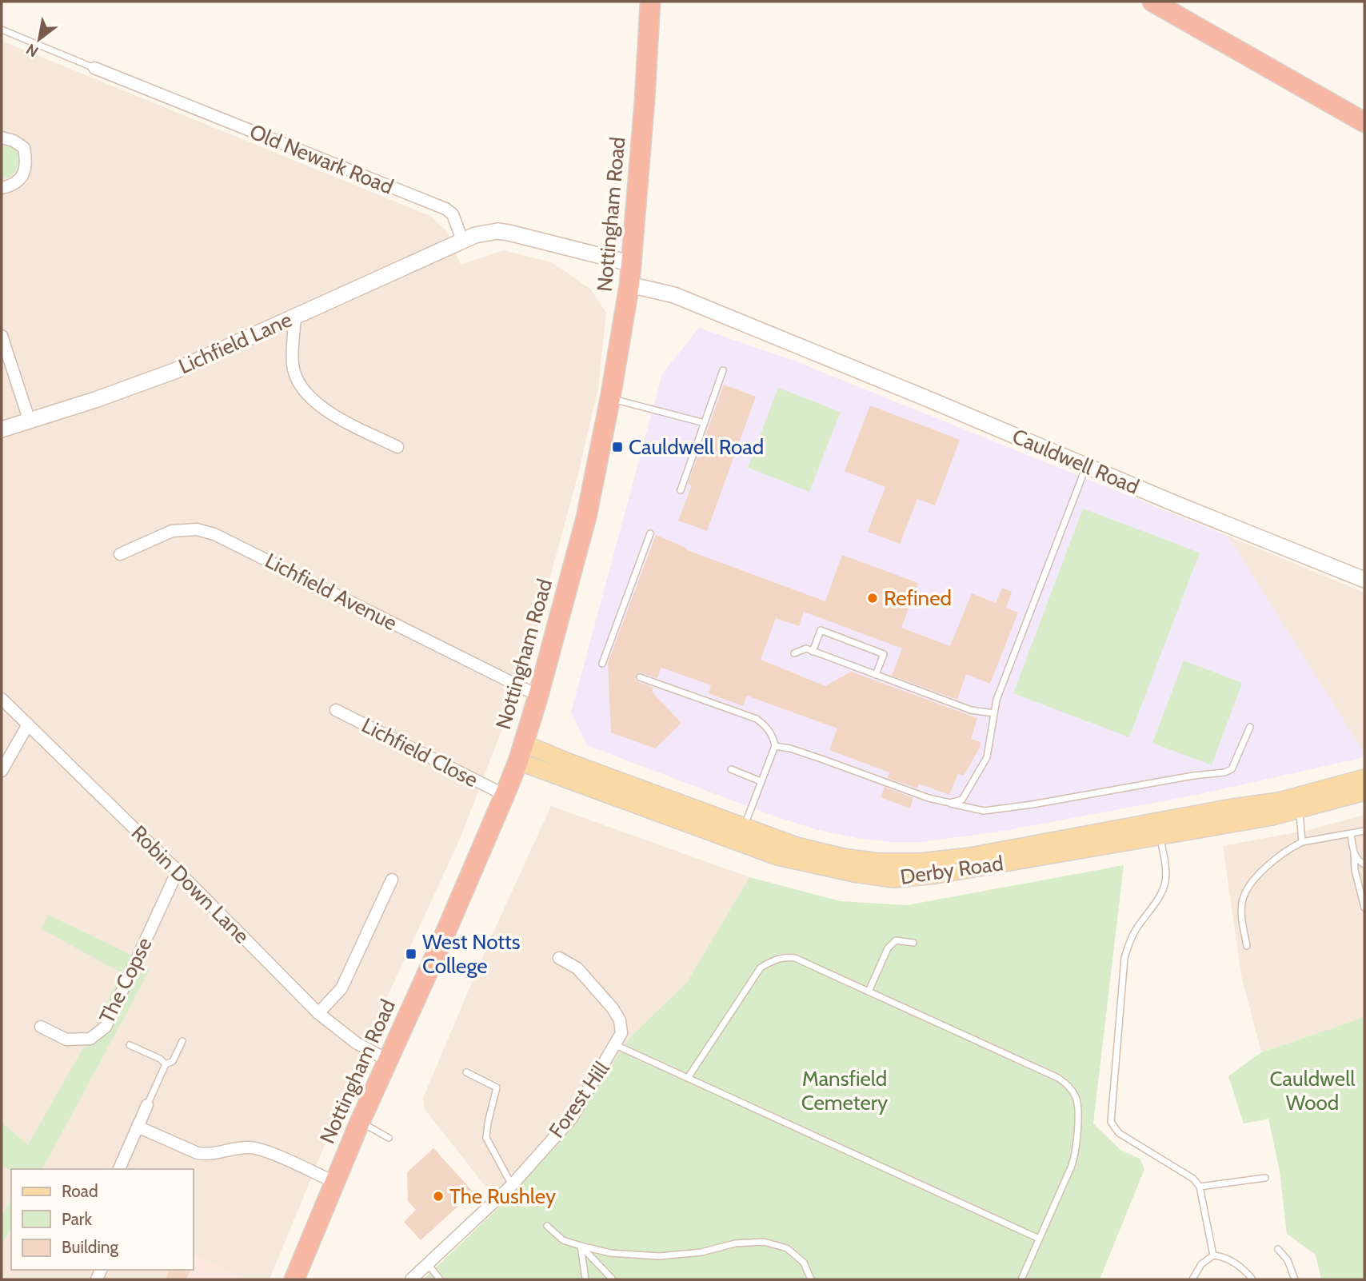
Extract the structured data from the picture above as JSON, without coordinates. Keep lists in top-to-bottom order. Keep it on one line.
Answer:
{"streets":{"highway":["Nottingham Road"],"main road":["Derby Road"],"street":["Old Newark Road","Lichfield Lane","Cauldwell Road","Lichfield Avenue","Lichfield Close","Robin Down Lane","The Copse","Forest Hill"]},"crossings":[["Old Newark Road","Lichfield Lane"],["Nottingham Road","Cauldwell Road"],["Nottingham Road","Lichfield Avenue"],["Nottingham Road","Lichfield Close"],["Nottingham Road","Derby Road"],["Nottingham Road","Robin Down Lane"],["Robin Down Lane","The Copse"]],"parks":["Mansfield Cemetery","Cauldwell Wood"],"places":{"transit":["Cauldwell Road","West Notts College"],"other":["Refined","The Rushley"]},"legend":["Road","Park","Building"],"north":"bottom left"}
